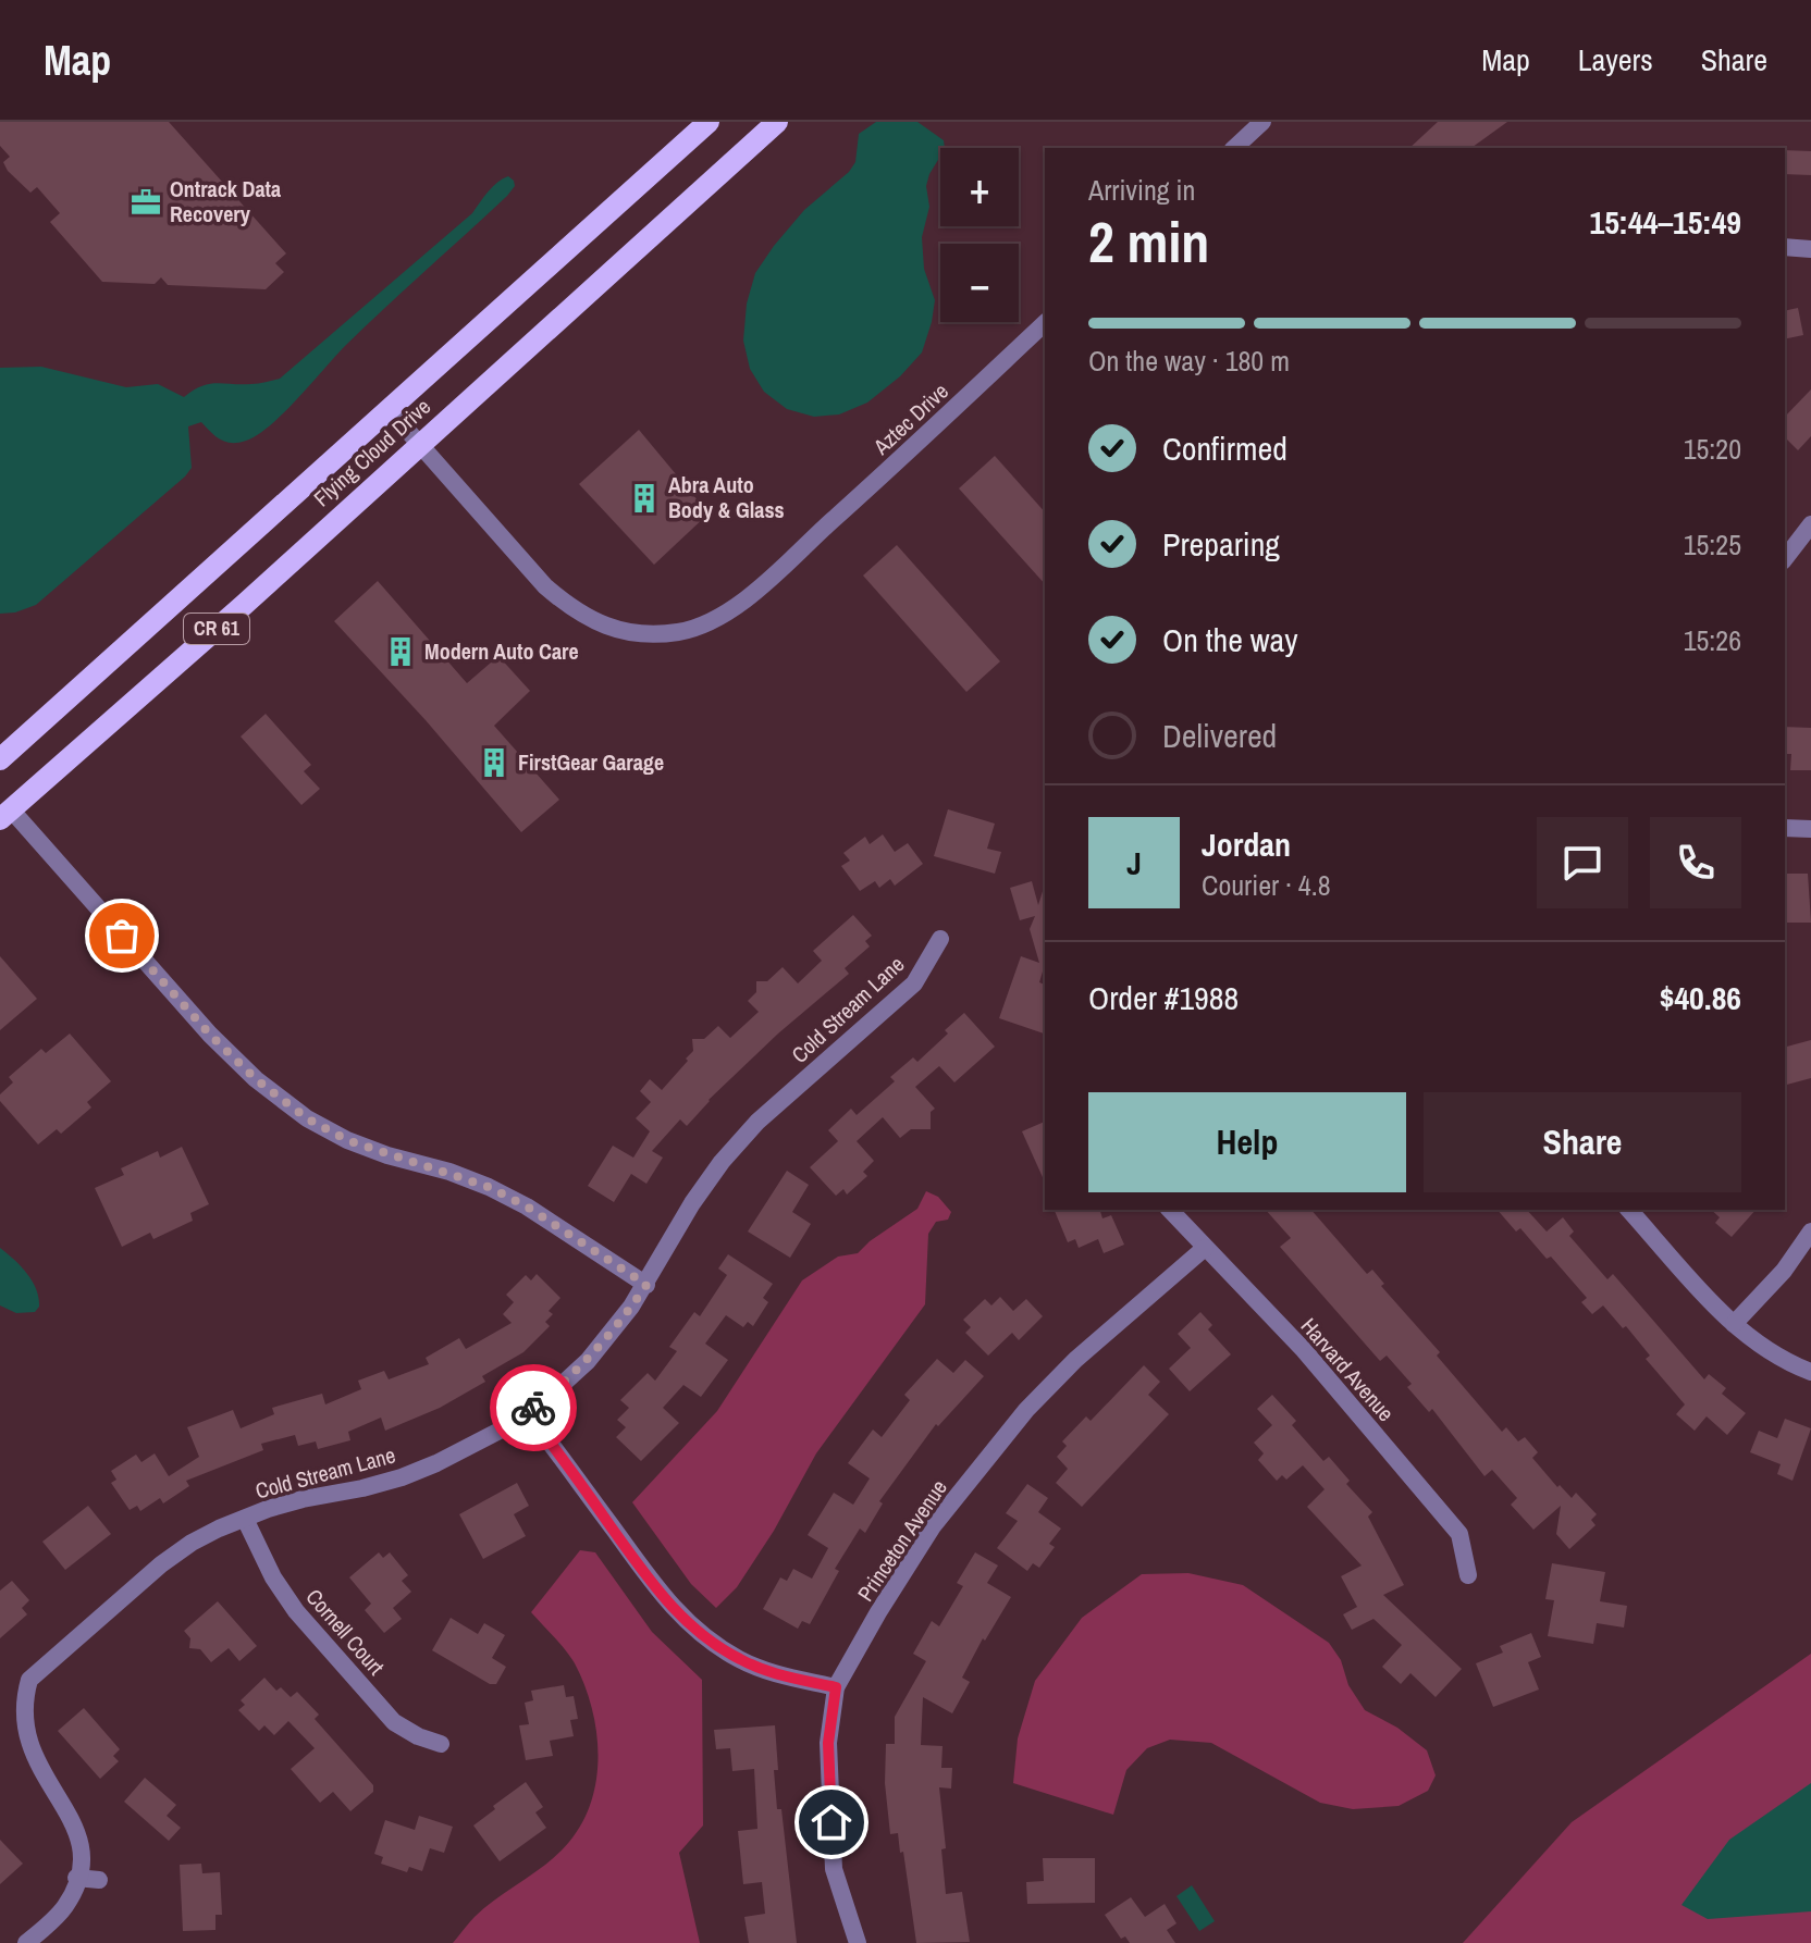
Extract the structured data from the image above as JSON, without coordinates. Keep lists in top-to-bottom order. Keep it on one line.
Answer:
{"streets":{"main road":["Flying Cloud Drive","CR 61"],"street":["Aztec Drive","Cold Stream Lane","Harvard Avenue","Princeton Avenue","Cornell Court"]},"crossings":[["Aztec Drive","Flying Cloud Drive"],["Cold Stream Lane","Cornell Court"],["Harvard Avenue","Princeton Avenue"]],"places":{"office":["Ontrack Data Recovery"],"building":["Abra Auto Body & Glass","Modern Auto Care","FirstGear Garage"]},"page":{"header":"Map","nav":["Map","Layers","Share"],"map_buttons":["+","−"],"heading":["2 min","Arriving in","15:44–15:49"],"panel":["Jordan","Courier · 4.8","Order #1988","$40.86"],"bar":"On the way · 180 m","list":[["Confirmed","15:20"],["Preparing","15:25"],["On the way","15:26"],"Delivered"],"round":"J","buttons":["Help","Share"]}}
